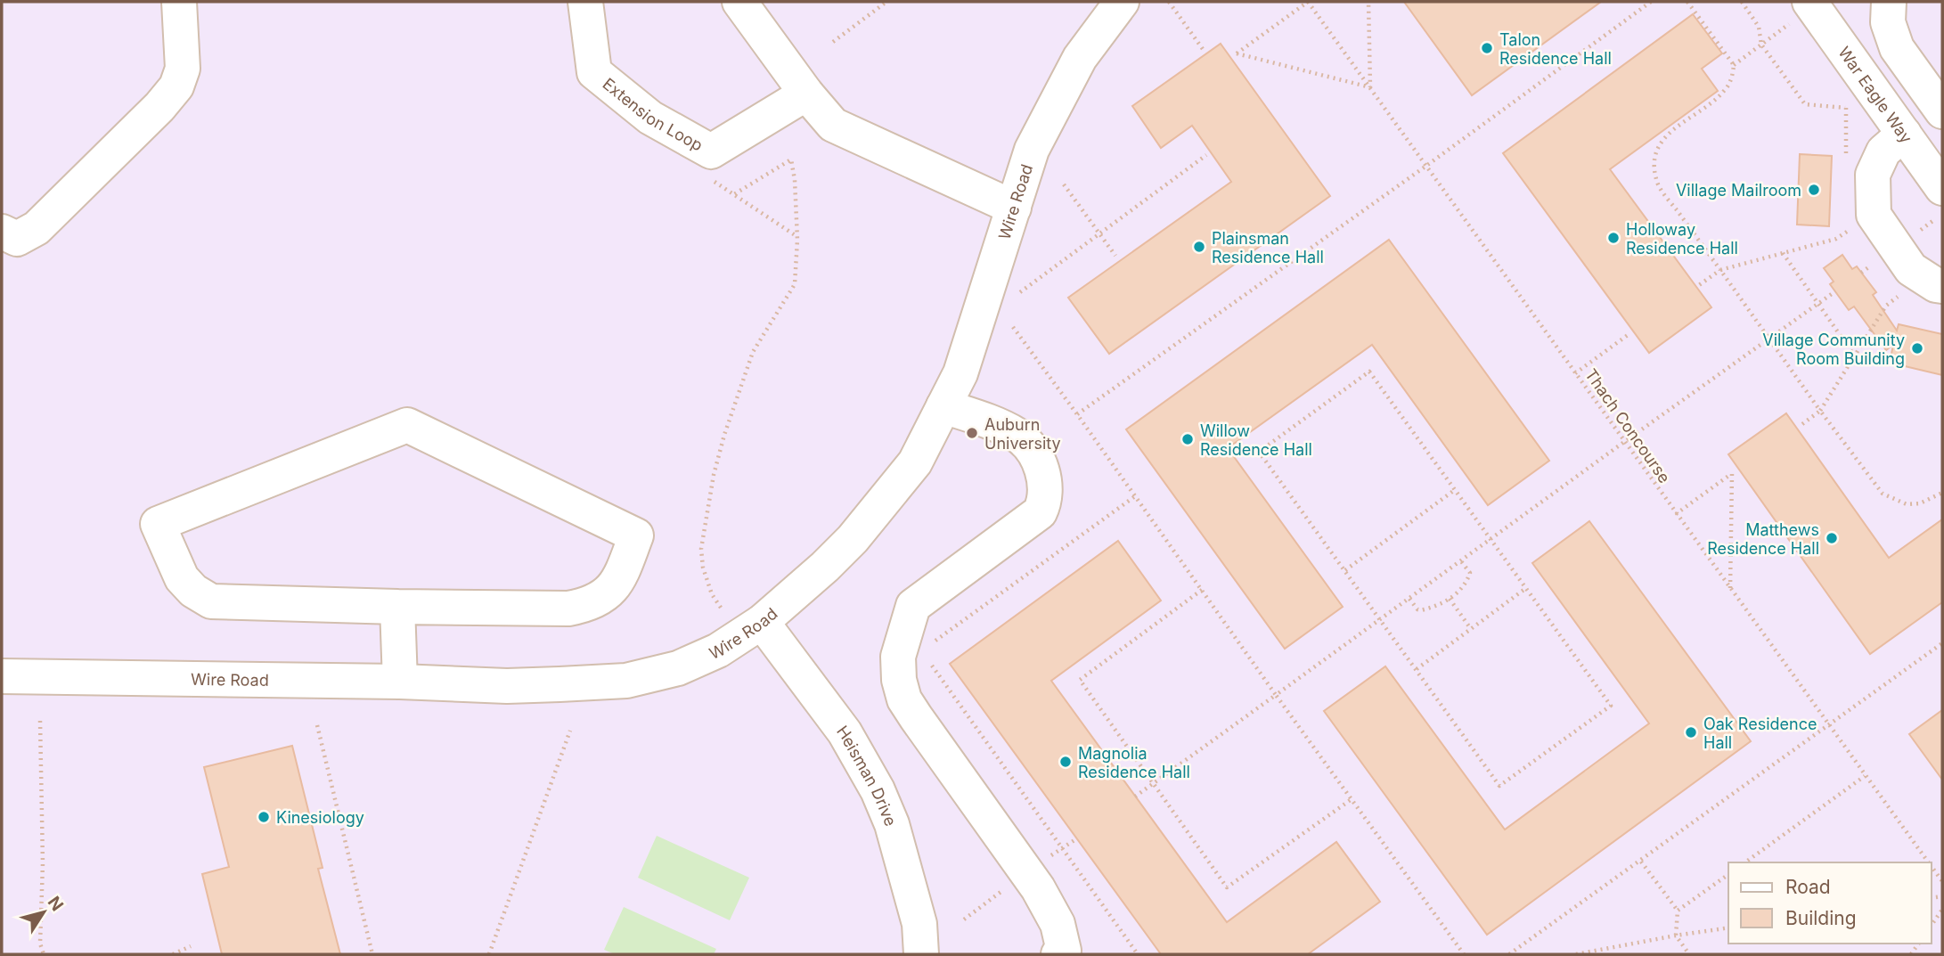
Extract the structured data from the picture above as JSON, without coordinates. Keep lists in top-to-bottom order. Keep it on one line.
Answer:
{"streets":{"street":["War Eagle Way","Extension Loop","Wire Road","Heisman Drive"],"path":["Thach Concourse"]},"crossings":[["Wire Road","Heisman Drive"]],"places":["Talon Residence Hall","Village Mailroom","Holloway Residence Hall","Plainsman Residence Hall","Village Community Room Building","Auburn University","Willow Residence Hall","Matthews Residence Hall","Oak Residence Hall","Magnolia Residence Hall","Kinesiology"],"legend":["Road","Building"],"north":"top right"}
